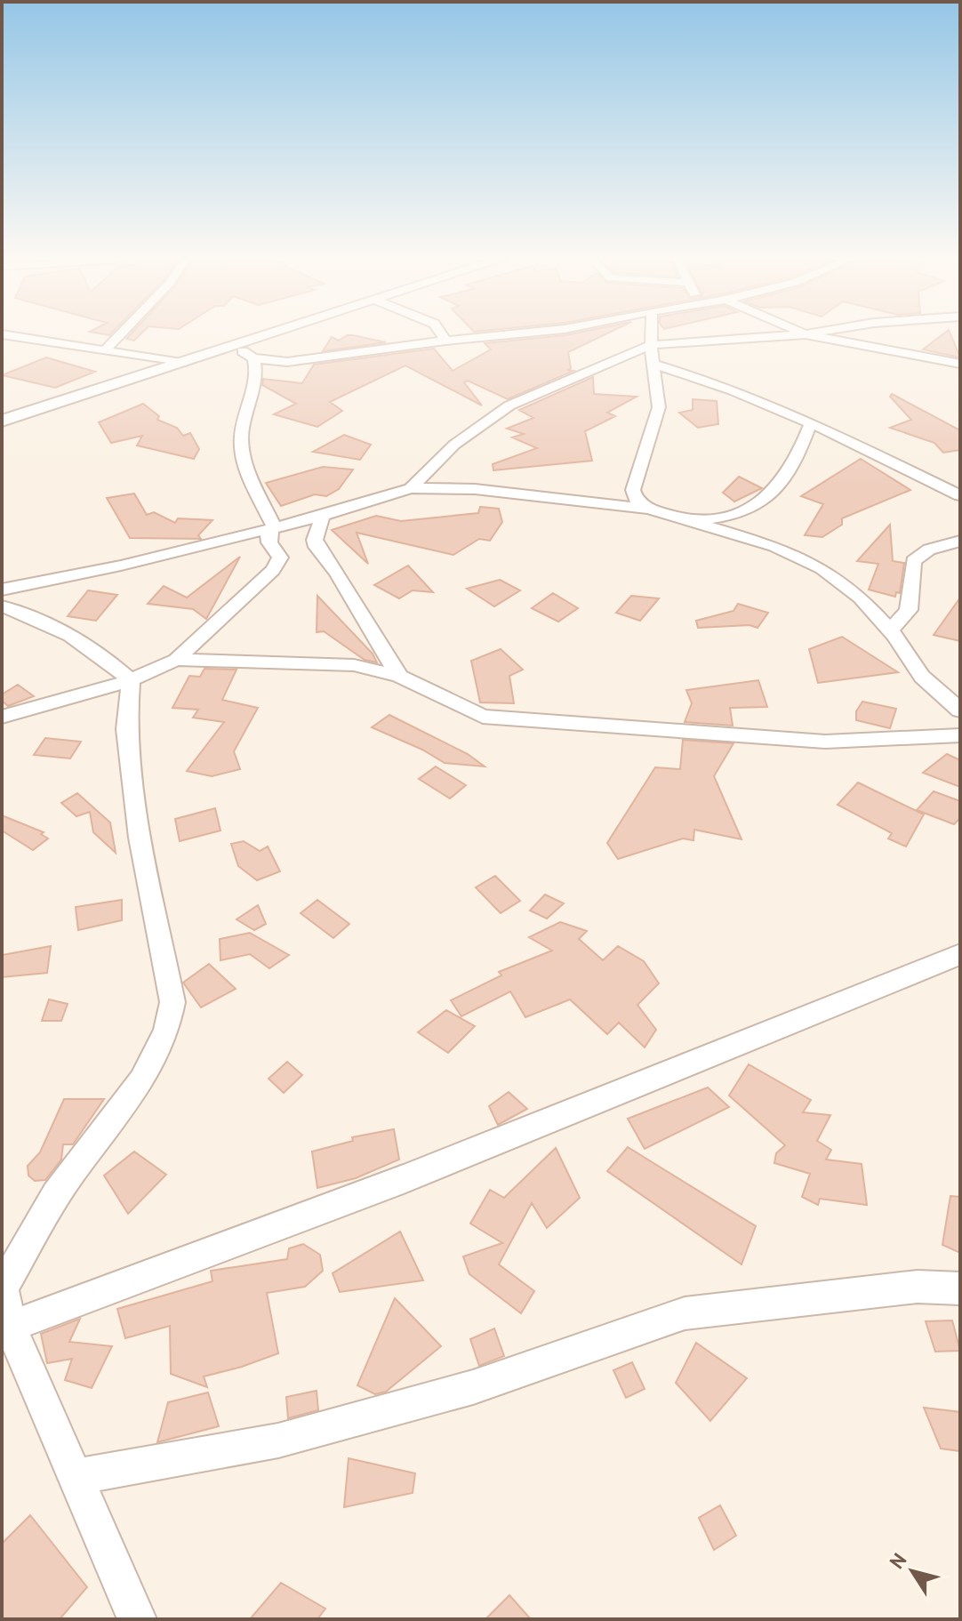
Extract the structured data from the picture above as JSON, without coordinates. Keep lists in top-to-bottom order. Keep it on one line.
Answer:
{"north":"top left"}
